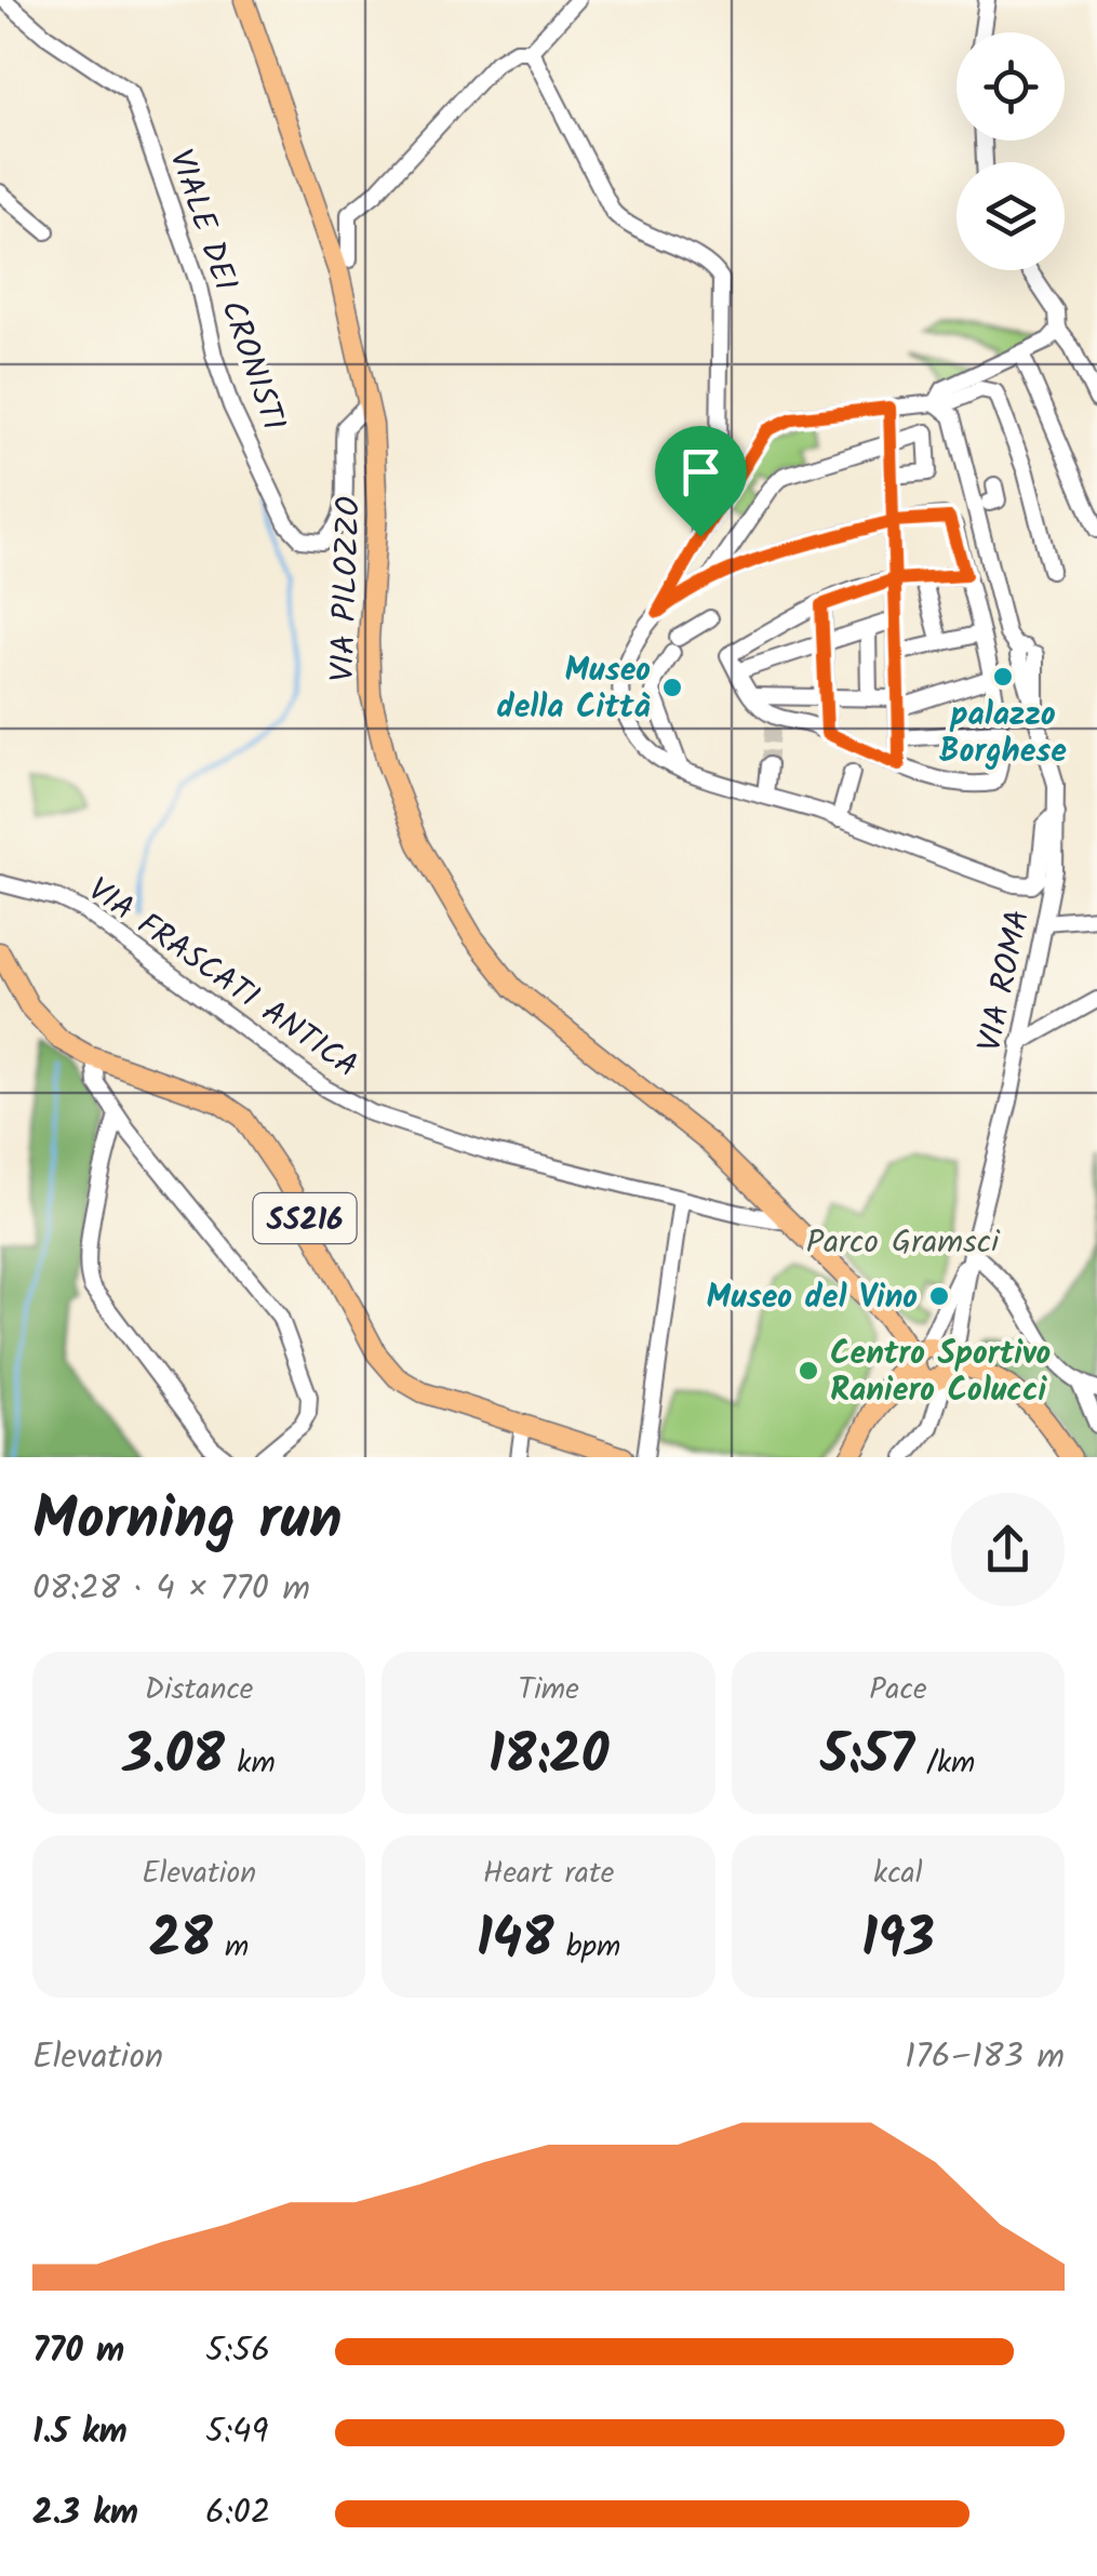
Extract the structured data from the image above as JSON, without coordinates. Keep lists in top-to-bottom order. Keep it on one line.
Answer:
{"streets":{"main road":["VIA PILOZZO","SS216"],"street":["VIALE DEI CRONISTI","VIA FRASCATI ANTICA","VIA ROMA"]},"crossings":[["VIALE DEI CRONISTI","VIA PILOZZO"],["VIA PILOZZO","VIA FRASCATI ANTICA"]],"parks":["Parco Gramsci"],"places":["palazzo Borghese","Museo della Città","Museo del Vino","Centro Sportivo Raniero Colucci"],"page":{"heading":["Morning run","08:28 · 4 × 770 m"],"stats":[["Distance","3.08 km"],["Time","18:20"],["Pace","5:57 /km"],["Elevation","28 m"],["Heart rate","148 bpm"],["kcal","193"]],"chart":["Elevation","176–183 m"],"list":[{"name":"770 m","note":"5:56"},{"name":"1.5 km","note":"5:49"},{"name":"2.3 km","note":"6:02"}]}}
